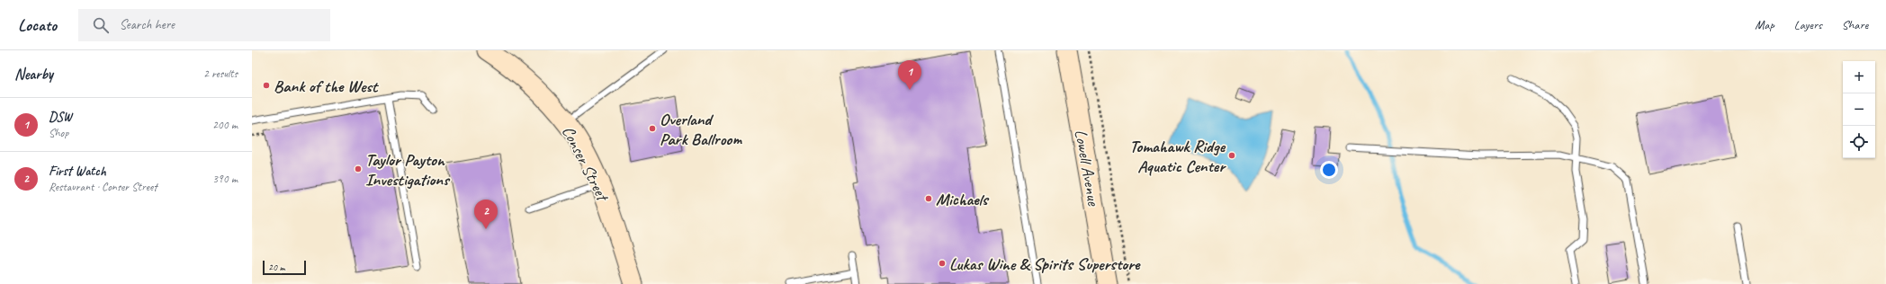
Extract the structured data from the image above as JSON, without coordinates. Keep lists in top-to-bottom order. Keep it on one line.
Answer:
{"streets":{"street":["Conser Street","Lowell Avenue"]},"places":["Bank of the West","Overland Park Ballroom","Tomahawk Ridge Aquatic Center","Taylor Payton Investigations","Michaels","Lukas Wine & Spirits Superstore"],"scale_bar":"20 m","page":{"header":"Locato","search":"Search here","nav":["Map","Layers","Share"],"heading":["Nearby","2 results"],"pins":["1","2"],"map_buttons":["+","−"],"list":[{"mark":"1","name":"DSW","note":"Shop","value":"200 m"},{"mark":"2","name":"First Watch","note":"Restaurant · Conser Street","value":"390 m"}],"scale":"20 m"}}
